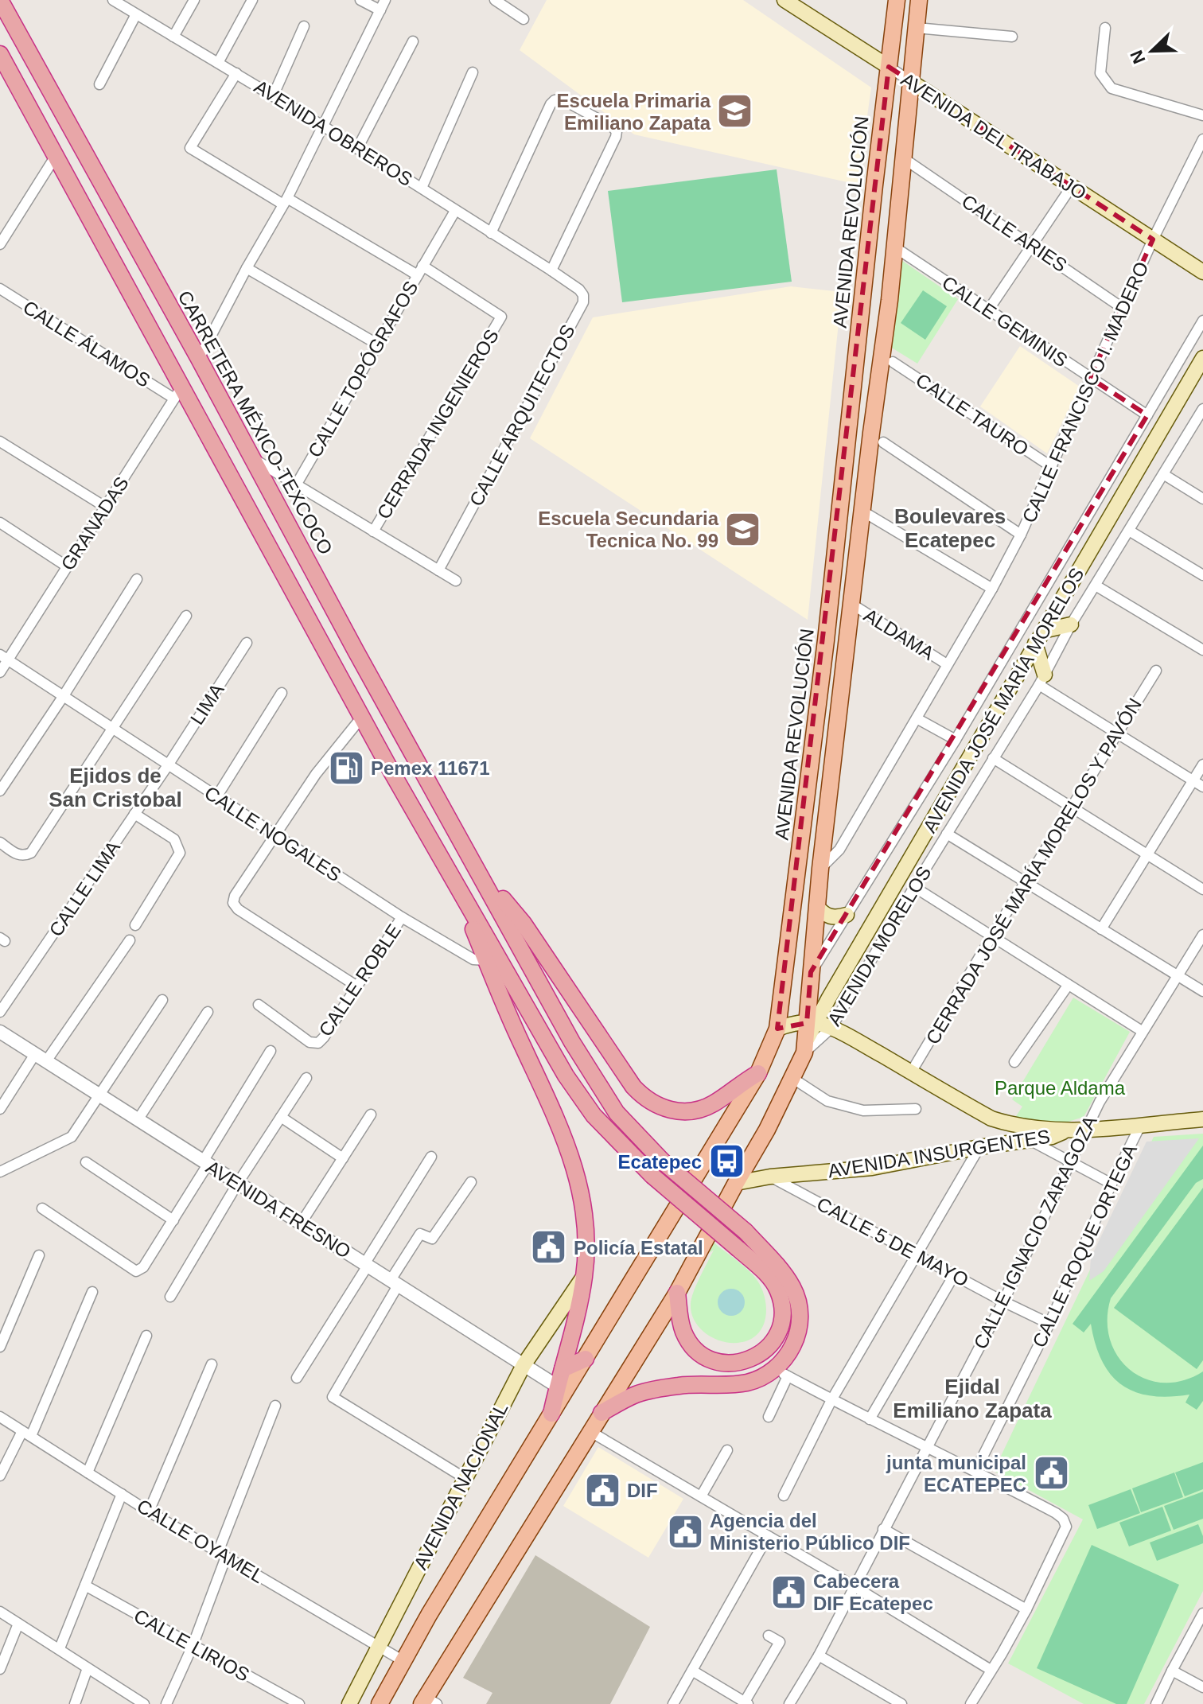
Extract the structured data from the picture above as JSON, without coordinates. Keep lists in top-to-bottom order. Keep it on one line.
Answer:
{"streets":{"highway":["CARRETERA MÉXICO-TEXCOCO"],"main road":["AVENIDA DEL TRABAJO","AVENIDA REVOLUCIÓN","AVENIDA JOSÉ MARÍA MORELOS","AVENIDA INSURGENTES","AVENIDA NACIONAL"],"street":["AVENIDA OBREROS","CALLE ARIES","CALLE GEMINIS","CALLE ÁLAMOS","CALLE TOPÓGRAFOS","CALLE FRANCISCO I. MADERO","CALLE TAURO","CALLE ARQUITECTOS","CERRADA INGENIEROS","GRANADAS","ALDAMA","LIMA","CALLE NOGALES","CERRADA JOSÉ MARÍA MORELOS Y PAVÓN","CALLE LIMA","AVENIDA MORELOS","CALLE ROBLE","AVENIDA FRESNO","CALLE IGNACIO ZARAGOZA","CALLE 5 DE MAYO","CALLE ROQUE ORTEGA","CALLE OYAMEL","CALLE LIRIOS"]},"crossings":[["AVENIDA OBREROS","CALLE TOPÓGRAFOS"],["AVENIDA OBREROS","CALLE ARQUITECTOS"],["AVENIDA DEL TRABAJO","AVENIDA REVOLUCIÓN"],["AVENIDA DEL TRABAJO","CALLE FRANCISCO I. MADERO"],["AVENIDA REVOLUCIÓN","CALLE OYAMEL"],["CALLE ARIES","CALLE FRANCISCO I. MADERO"],["CALLE GEMINIS","CALLE FRANCISCO I. MADERO"],["CALLE GEMINIS","AVENIDA JOSÉ MARÍA MORELOS"],["CALLE ÁLAMOS","GRANADAS"],["CALLE TOPÓGRAFOS","CERRADA INGENIEROS"],["CALLE FRANCISCO I. MADERO","CALLE TAURO"],["CALLE FRANCISCO I. MADERO","ALDAMA"],["GRANADAS","CALLE NOGALES"],["AVENIDA JOSÉ MARÍA MORELOS","AVENIDA INSURGENTES"],["LIMA","CALLE NOGALES"],["LIMA","CALLE LIMA"],["CALLE NOGALES","CALLE LIMA"],["CALLE NOGALES","CALLE ROBLE"],["CERRADA JOSÉ MARÍA MORELOS Y PAVÓN","AVENIDA INSURGENTES"],["AVENIDA MORELOS","AVENIDA INSURGENTES"],["AVENIDA INSURGENTES","CALLE IGNACIO ZARAGOZA"],["AVENIDA INSURGENTES","CALLE 5 DE MAYO"],["AVENIDA INSURGENTES","CALLE ROQUE ORTEGA"],["AVENIDA FRESNO","AVENIDA NACIONAL"],["CALLE IGNACIO ZARAGOZA","CALLE 5 DE MAYO"],["CALLE 5 DE MAYO","CALLE ROQUE ORTEGA"],["AVENIDA NACIONAL","CALLE OYAMEL"]],"districts":["Boulevares Ecatepec","Ejidos de San Cristobal","Ejidal Emiliano Zapata"],"parks":["Parque Aldama"],"places":{"school or university":["Escuela Primaria Emiliano Zapata","Escuela Secundaria Tecnica No. 99"],"fuel station":["Pemex 11671"],"bus stop":["Ecatepec"],"public building":["Policía Estatal","junta municipal ECATEPEC","DIF","Agencia del Ministerio Público DIF","Cabecera DIF Ecatepec"]},"north":"bottom left"}
